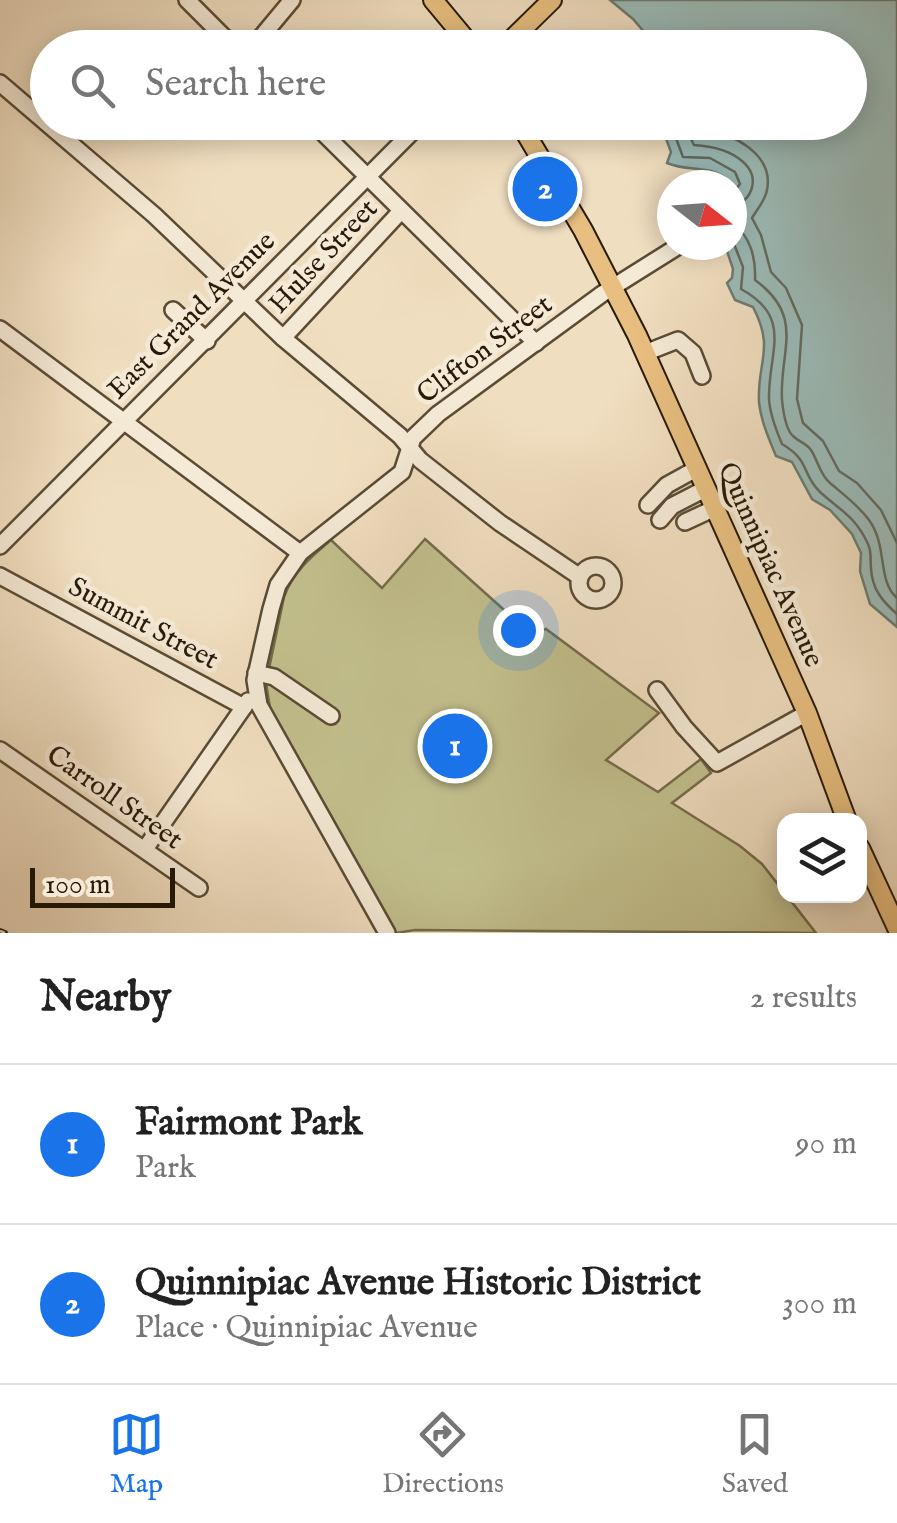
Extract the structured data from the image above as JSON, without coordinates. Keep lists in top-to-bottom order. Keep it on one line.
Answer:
{"streets":{"main road":["Quinnipiac Avenue"],"street":["Hulse Street","East Grand Avenue","Clifton Street","Summit Street","Carroll Street"]},"crossings":[["Clifton Street","Quinnipiac Avenue"]],"scale_bar":"100 m","north":"right","page":{"search":"Search here","pins":["2","1"],"scale":"100 m","heading":["Nearby","2 results"],"list":[{"mark":"1","name":"Fairmont Park","note":"Park","value":"90 m"},{"mark":"2","name":"Quinnipiac Avenue Historic District","note":"Place · Quinnipiac Avenue","value":"300 m"}],"nav":["Map","Directions","Saved"]}}
